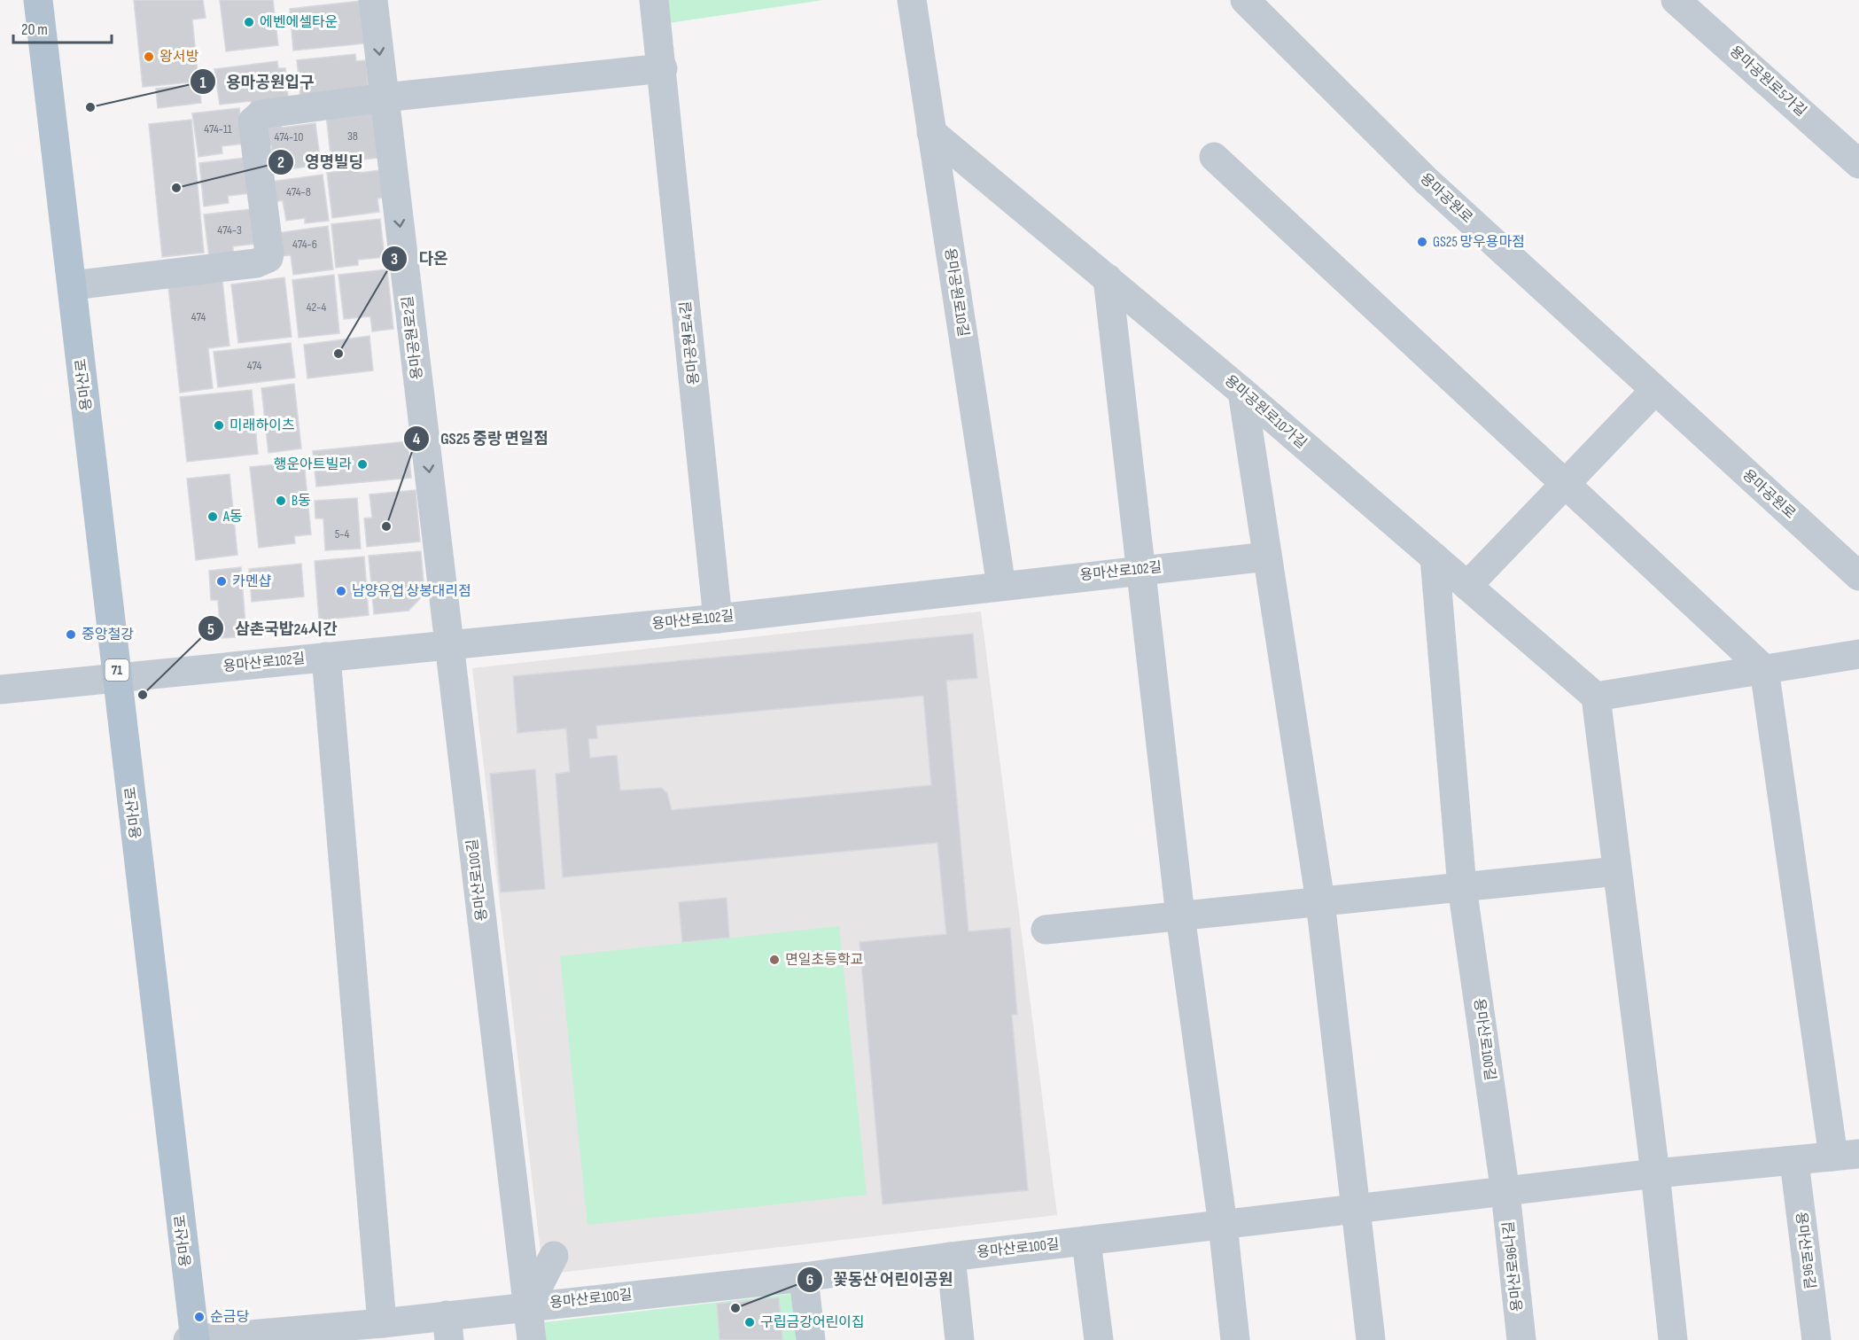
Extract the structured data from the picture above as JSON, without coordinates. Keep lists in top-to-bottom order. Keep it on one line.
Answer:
{"streets":{"main road":["용마산로","71"],"street":["용마공원로5가길","용마공원로","용마공원로10길","용마공원로2길","용마공원로4길","용마공원로10가길","용마산로102길","용마산로100길","용마산로96길","용마산로96나길"]},"crossings":[["용마공원로10길","용마공원로10가길"],["용마공원로10길","용마산로102길"],["용마공원로2길","용마산로102길"],["용마공원로2길","용마산로100길"],["용마공원로4길","용마산로102길"],["용마산로","용마산로102길"],["용마산로","용마산로100길"],["용마공원로10가길","용마산로100길"],["용마산로102길","용마산로100길"],["용마산로100길","용마산로96길"],["용마산로100길","용마산로96나길"]],"one_way":["용마공원로2길"],"places":["에벤에셀타운","왕서방","용마공원입구","영명빌딩","GS25 망우용마점","다온","미래하이츠","행운아트빌라","B동","A동","GS25 중랑 면일점","카멘샵","남양유업 상봉대리점","중앙철강","삼촌국밥24시간","면일초등학교","꽃동산 어린이공원","순금당","구립금강어린이집"],"house_numbers":["474-11","38","474-10","474-8","474-3","474-6","42-4","474","474","5-4"],"scale_bar":"20 m"}
